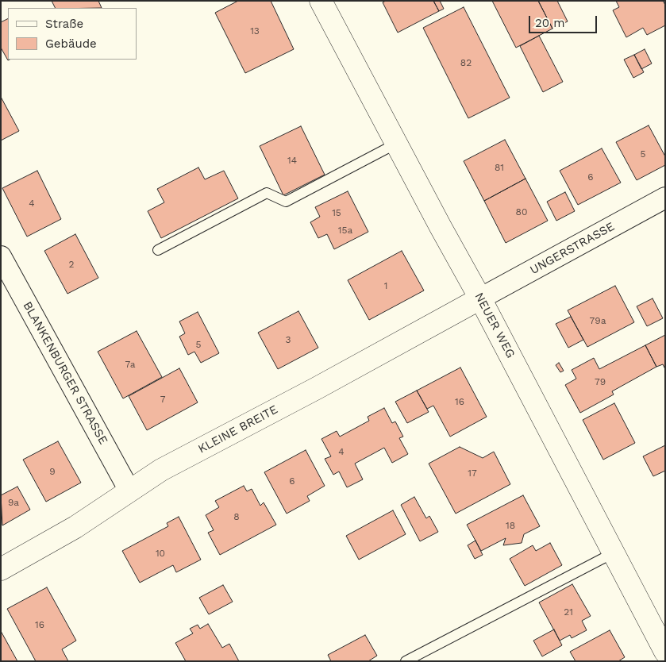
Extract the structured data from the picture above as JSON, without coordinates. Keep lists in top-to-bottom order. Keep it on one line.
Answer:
{"streets":{"main road":["NEUER WEG","KLEINE BREITE"],"street":["UNGERSTRASSE","BLANKENBURGER STRASSE"]},"crossings":[["UNGERSTRASSE","NEUER WEG"],["UNGERSTRASSE","KLEINE BREITE"],["NEUER WEG","KLEINE BREITE"],["BLANKENBURGER STRASSE","KLEINE BREITE"]],"house_numbers":["13","82","5","14","81","6","4","80","15","15a","2","1","79a","3","5","7a","79","7","16","4","9","17","6","9a","8","18","10","21","16"],"legend":["Straße","Gebäude"],"scale_bar":"20 m"}
